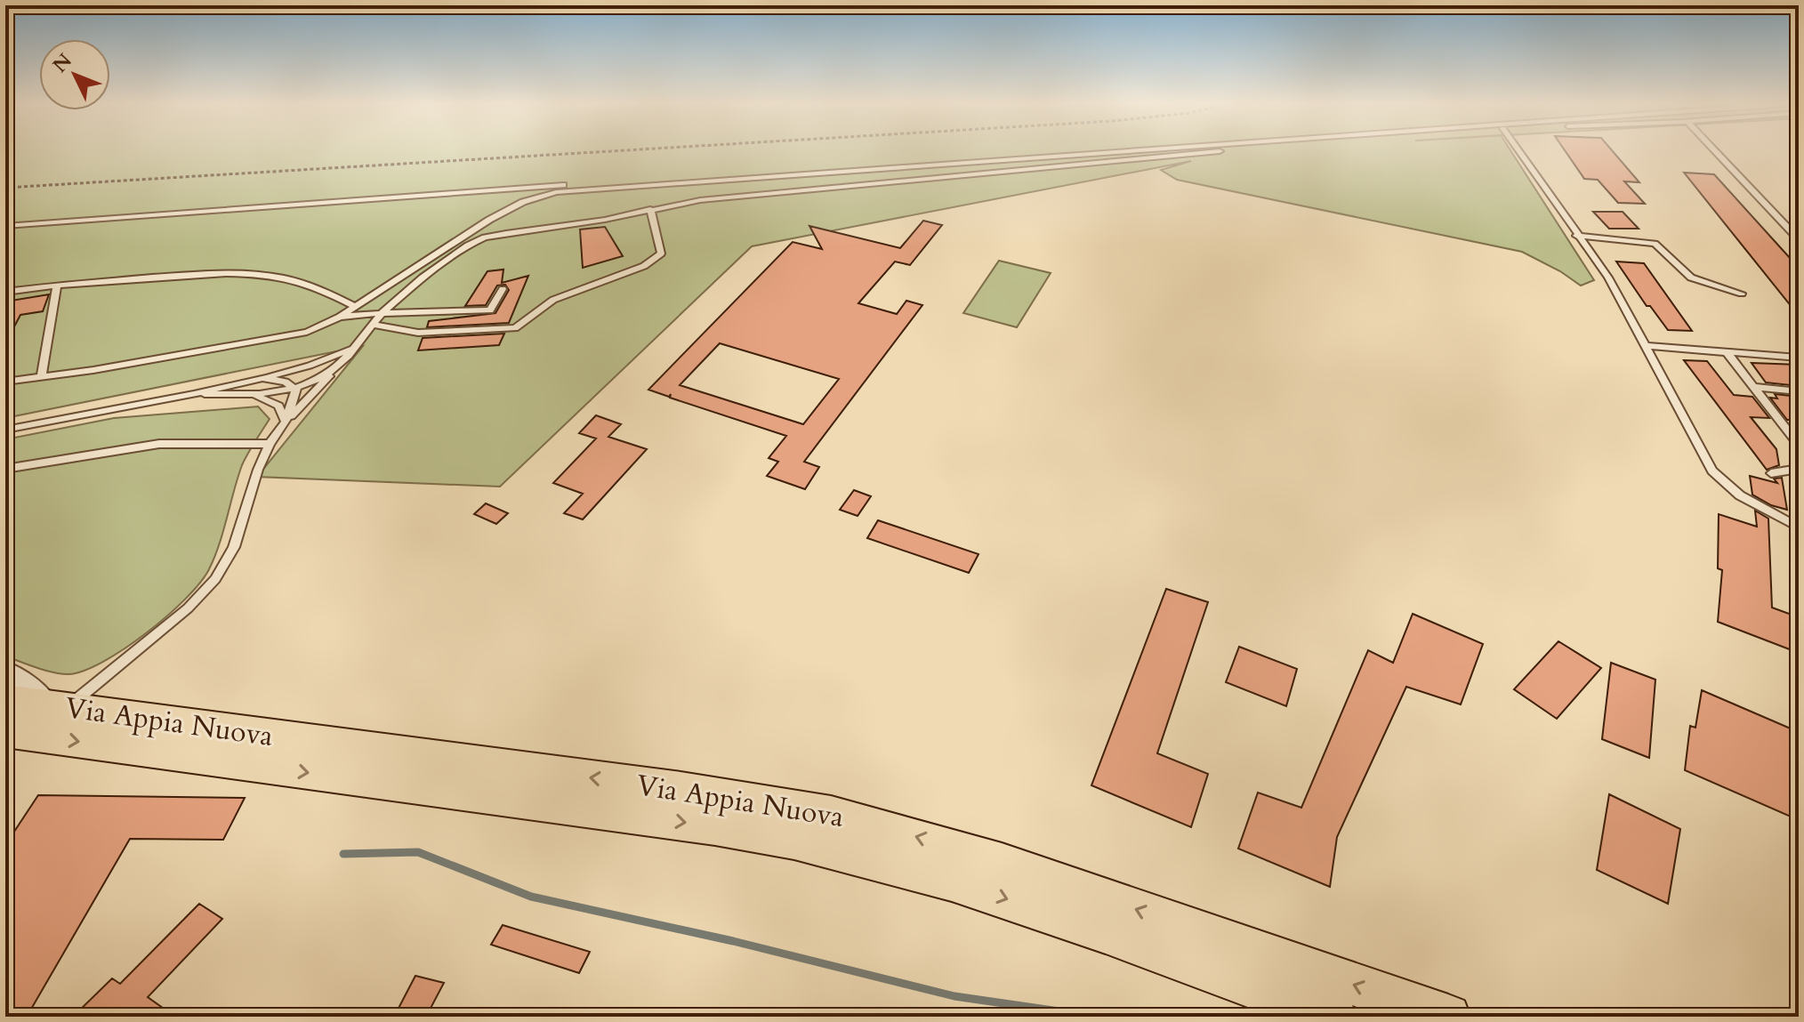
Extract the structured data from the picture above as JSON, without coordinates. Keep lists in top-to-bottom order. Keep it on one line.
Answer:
{"streets":{"main road":["Via Appia Nuova"]},"north":"top left"}
